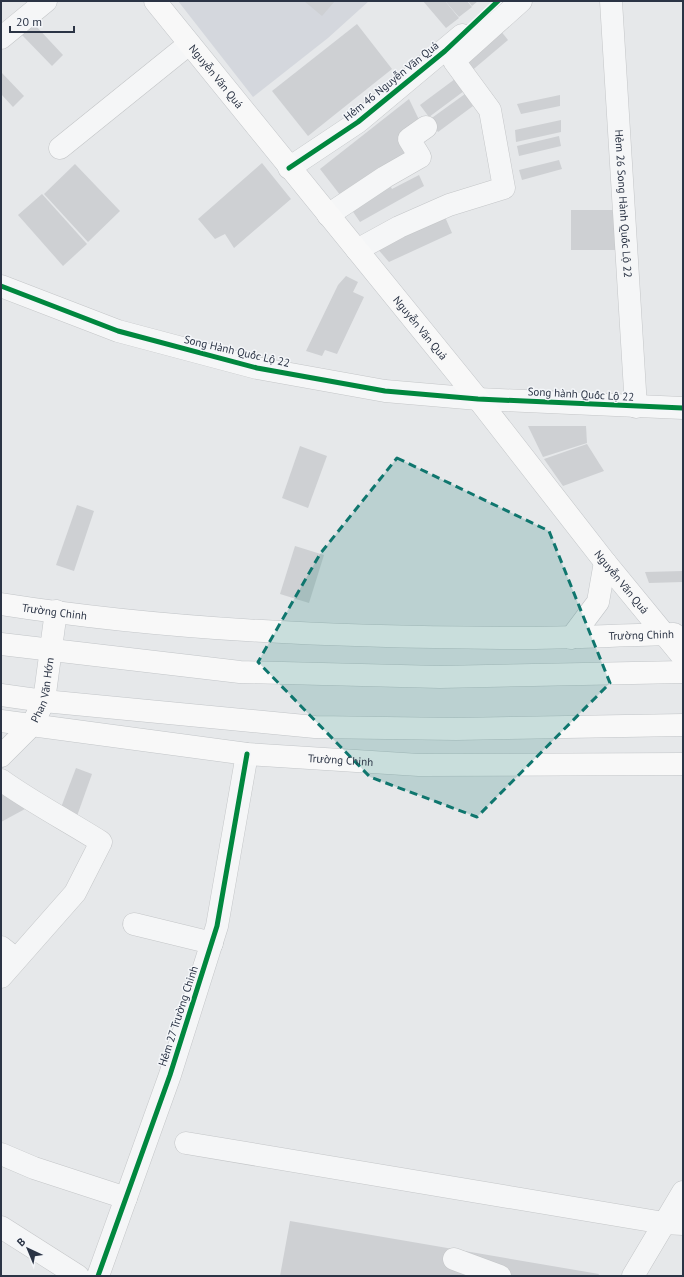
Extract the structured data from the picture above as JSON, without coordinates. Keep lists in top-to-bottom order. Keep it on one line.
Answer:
{"streets":{"main road":["Nguyễn Văn Quá","Trường Chinh","Phan Văn Hớn"],"street":["Hẻm 46 Nguyễn Văn Quá","Hẻm 26 Song Hành Quốc Lộ 22","Song Hành Quốc Lộ 22","Song hành Quốc Lộ 22","Hẻm 27 Trường Chinh"]},"crossings":[["Nguyễn Văn Quá","Hẻm 46 Nguyễn Văn Quá"],["Nguyễn Văn Quá","Song Hành Quốc Lộ 22"],["Nguyễn Văn Quá","Song hành Quốc Lộ 22"],["Nguyễn Văn Quá","Trường Chinh"],["Hẻm 26 Song Hành Quốc Lộ 22","Song hành Quốc Lộ 22"],["Song Hành Quốc Lộ 22","Song hành Quốc Lộ 22"],["Trường Chinh","Phan Văn Hớn"],["Trường Chinh","Hẻm 27 Trường Chinh"]],"scale_bar":"20 m","north":"top left"}
